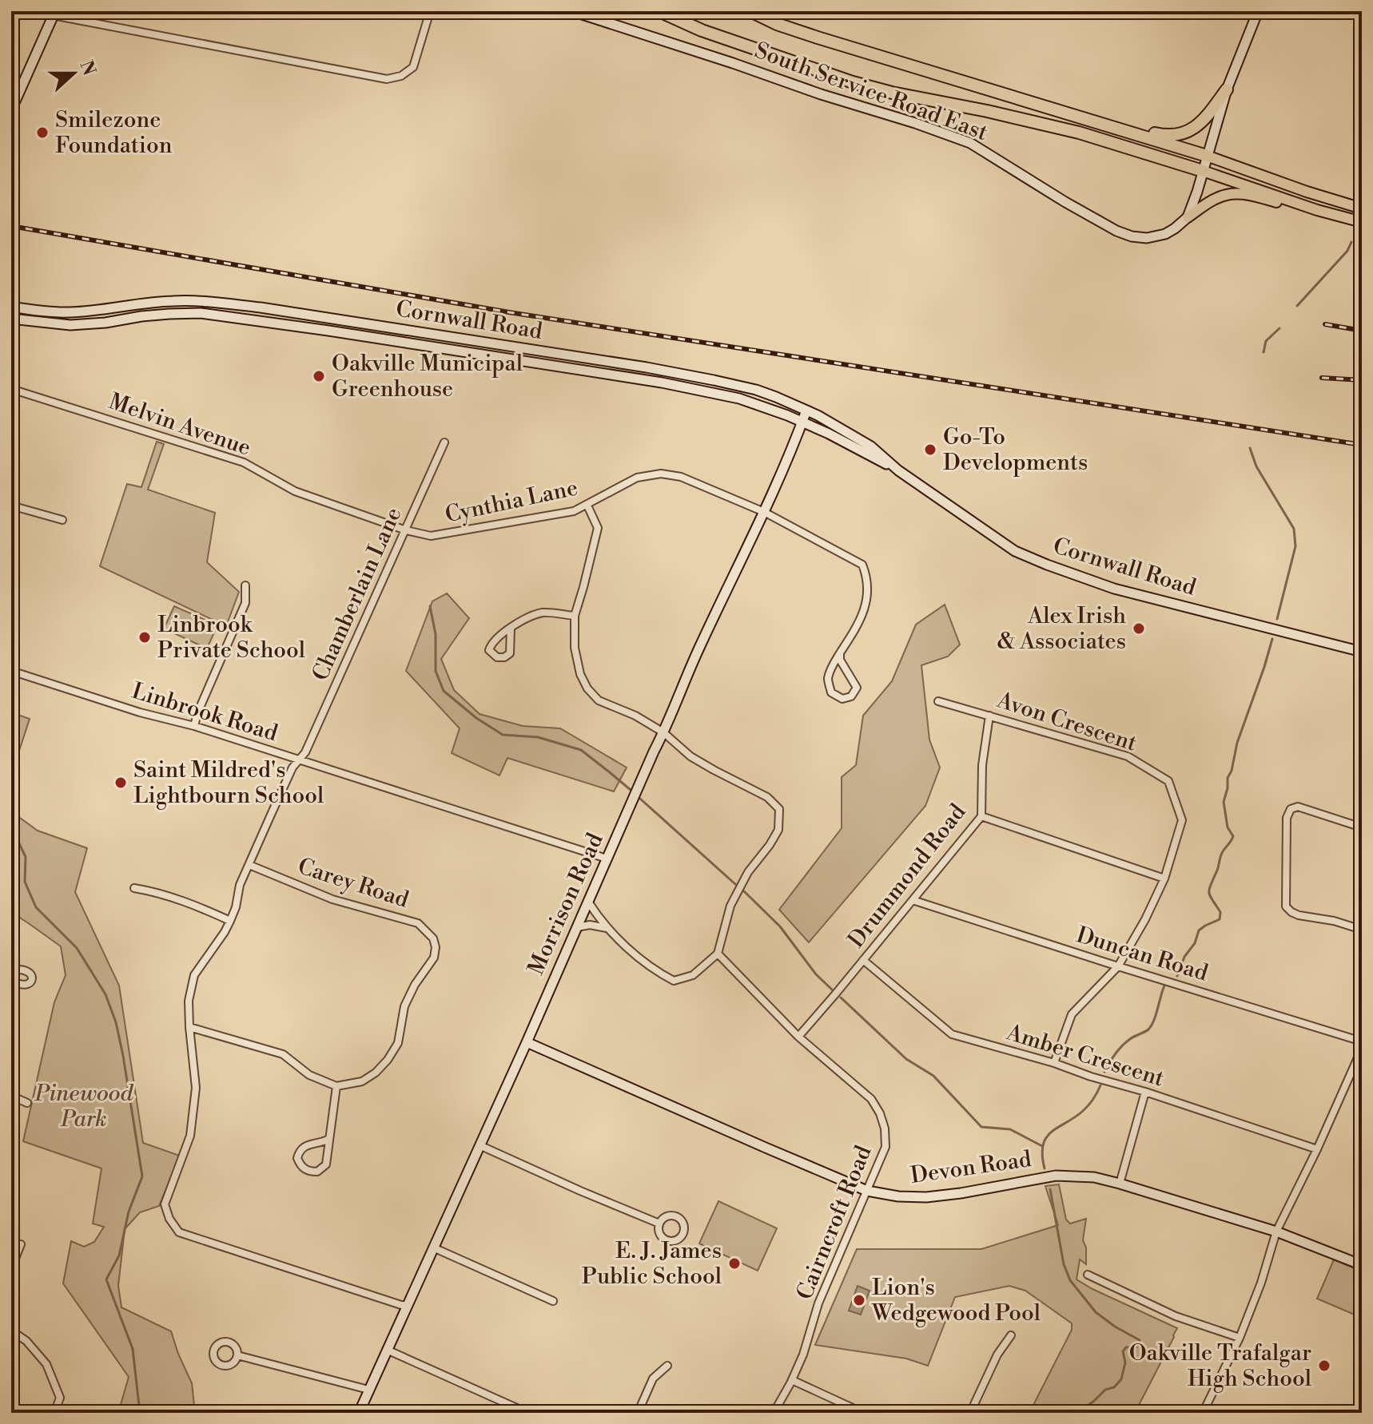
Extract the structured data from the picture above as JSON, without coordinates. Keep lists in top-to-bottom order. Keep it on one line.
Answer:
{"streets":{"street":["South Service Road East","Cornwall Road","Melvin Avenue","Cynthia Lane","Chamberlain Lane","Linbrook Road","Avon Crescent","Drummond Road","Carey Road","Morrison Road","Duncan Road","Amber Crescent","Devon Road","Cairncroft Road"]},"crossings":[["Cornwall Road","Morrison Road"],["Melvin Avenue","Cynthia Lane"],["Melvin Avenue","Chamberlain Lane"],["Cynthia Lane","Chamberlain Lane"],["Cynthia Lane","Morrison Road"],["Chamberlain Lane","Linbrook Road"],["Chamberlain Lane","Carey Road"],["Chamberlain Lane","Morrison Road"],["Linbrook Road","Morrison Road"],["Avon Crescent","Drummond Road"],["Avon Crescent","Duncan Road"],["Avon Crescent","Amber Crescent"],["Drummond Road","Duncan Road"],["Drummond Road","Amber Crescent"],["Drummond Road","Cairncroft Road"],["Morrison Road","Devon Road"],["Devon Road","Cairncroft Road"]],"parks":["Pinewood Park"],"places":["Smilezone Foundation","Oakville Municipal Greenhouse","Go-To Developments","Alex Irish & Associates","Linbrook Private School","Saint Mildred's Lightbourn School","E. J. James Public School","Lion's Wedgewood Pool","Oakville Trafalgar High School"],"north":"right"}
